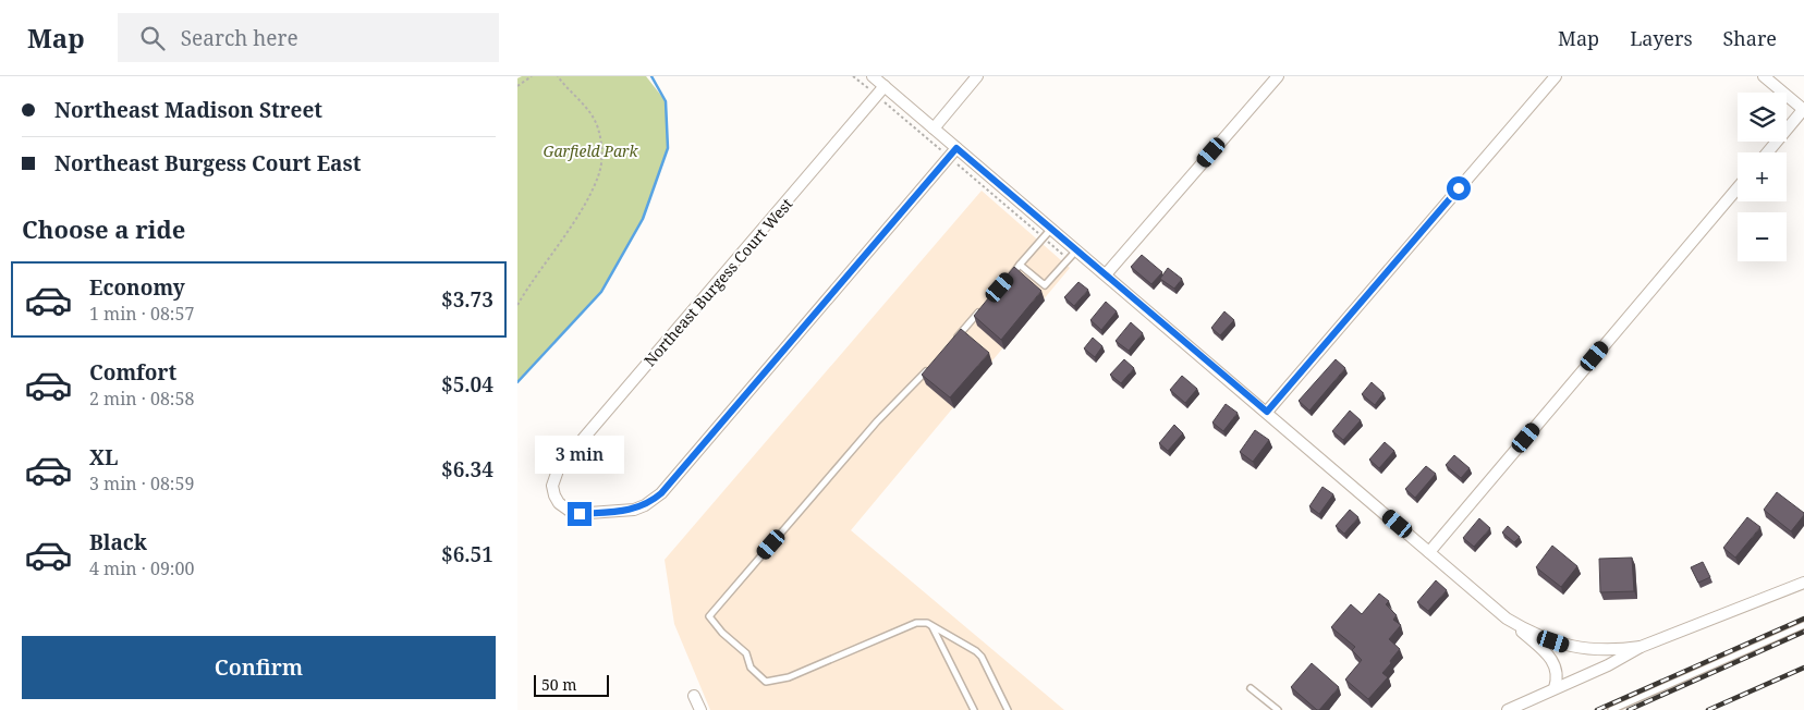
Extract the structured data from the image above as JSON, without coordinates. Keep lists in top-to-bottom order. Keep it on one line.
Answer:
{"streets":{"street":["Northeast Burgess Court West"]},"parks":["Garfield Park"],"scale_bar":"50 m","page":{"header":"Map","search":"Search here","nav":["Map","Layers","Share"],"banner":["Northeast Madison Street","Northeast Burgess Court East"],"map_buttons":["+","−"],"heading":"Choose a ride","list":[{"name":"Economy","note":"1 min · 08:57","value":"$3.73"},{"name":"Comfort","note":"2 min · 08:58","value":"$5.04"},{"name":"XL","note":"3 min · 08:59","value":"$6.34"},{"name":"Black","note":"4 min · 09:00","value":"$6.51"}],"bubble":"3 min","buttons":"Confirm","scale":"50 m"}}
